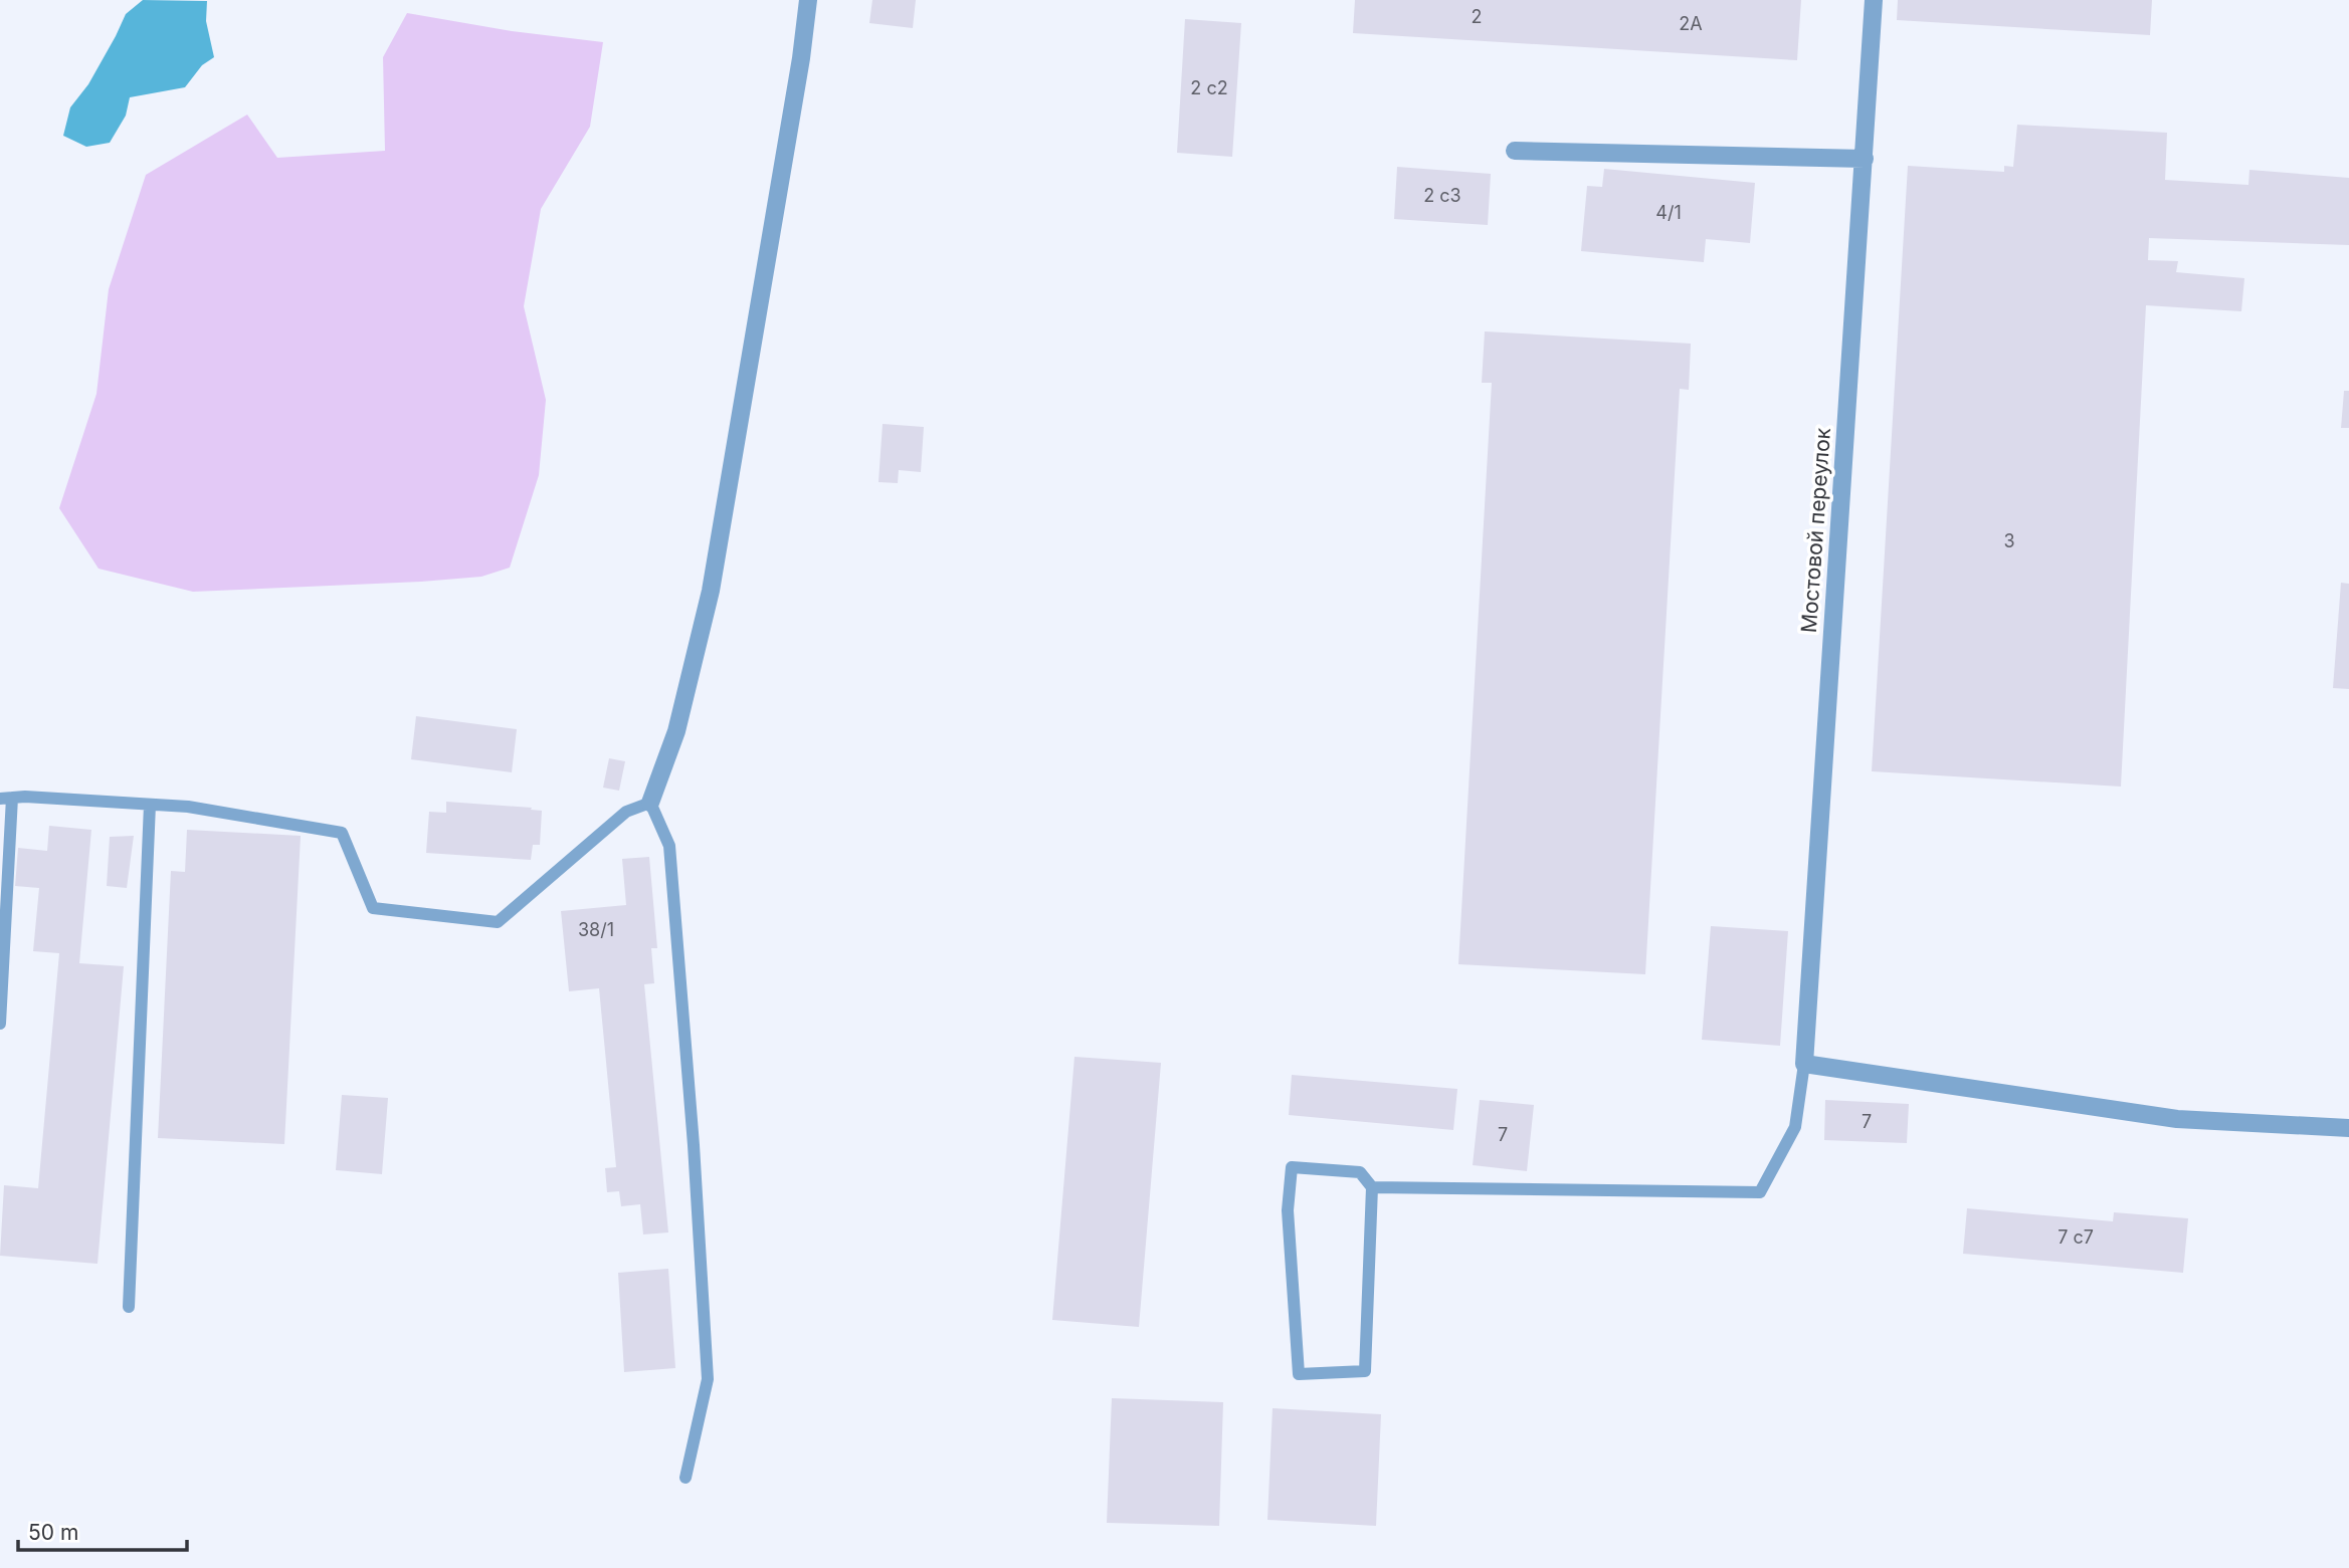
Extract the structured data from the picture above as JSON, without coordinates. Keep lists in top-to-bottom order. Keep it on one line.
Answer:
{"streets":{"street":["Мостовой переулок"]},"house_numbers":["2","2А","2 с2","2 с3","4/1","3","38/1","7","7","7 с7"],"scale_bar":"50 m"}
